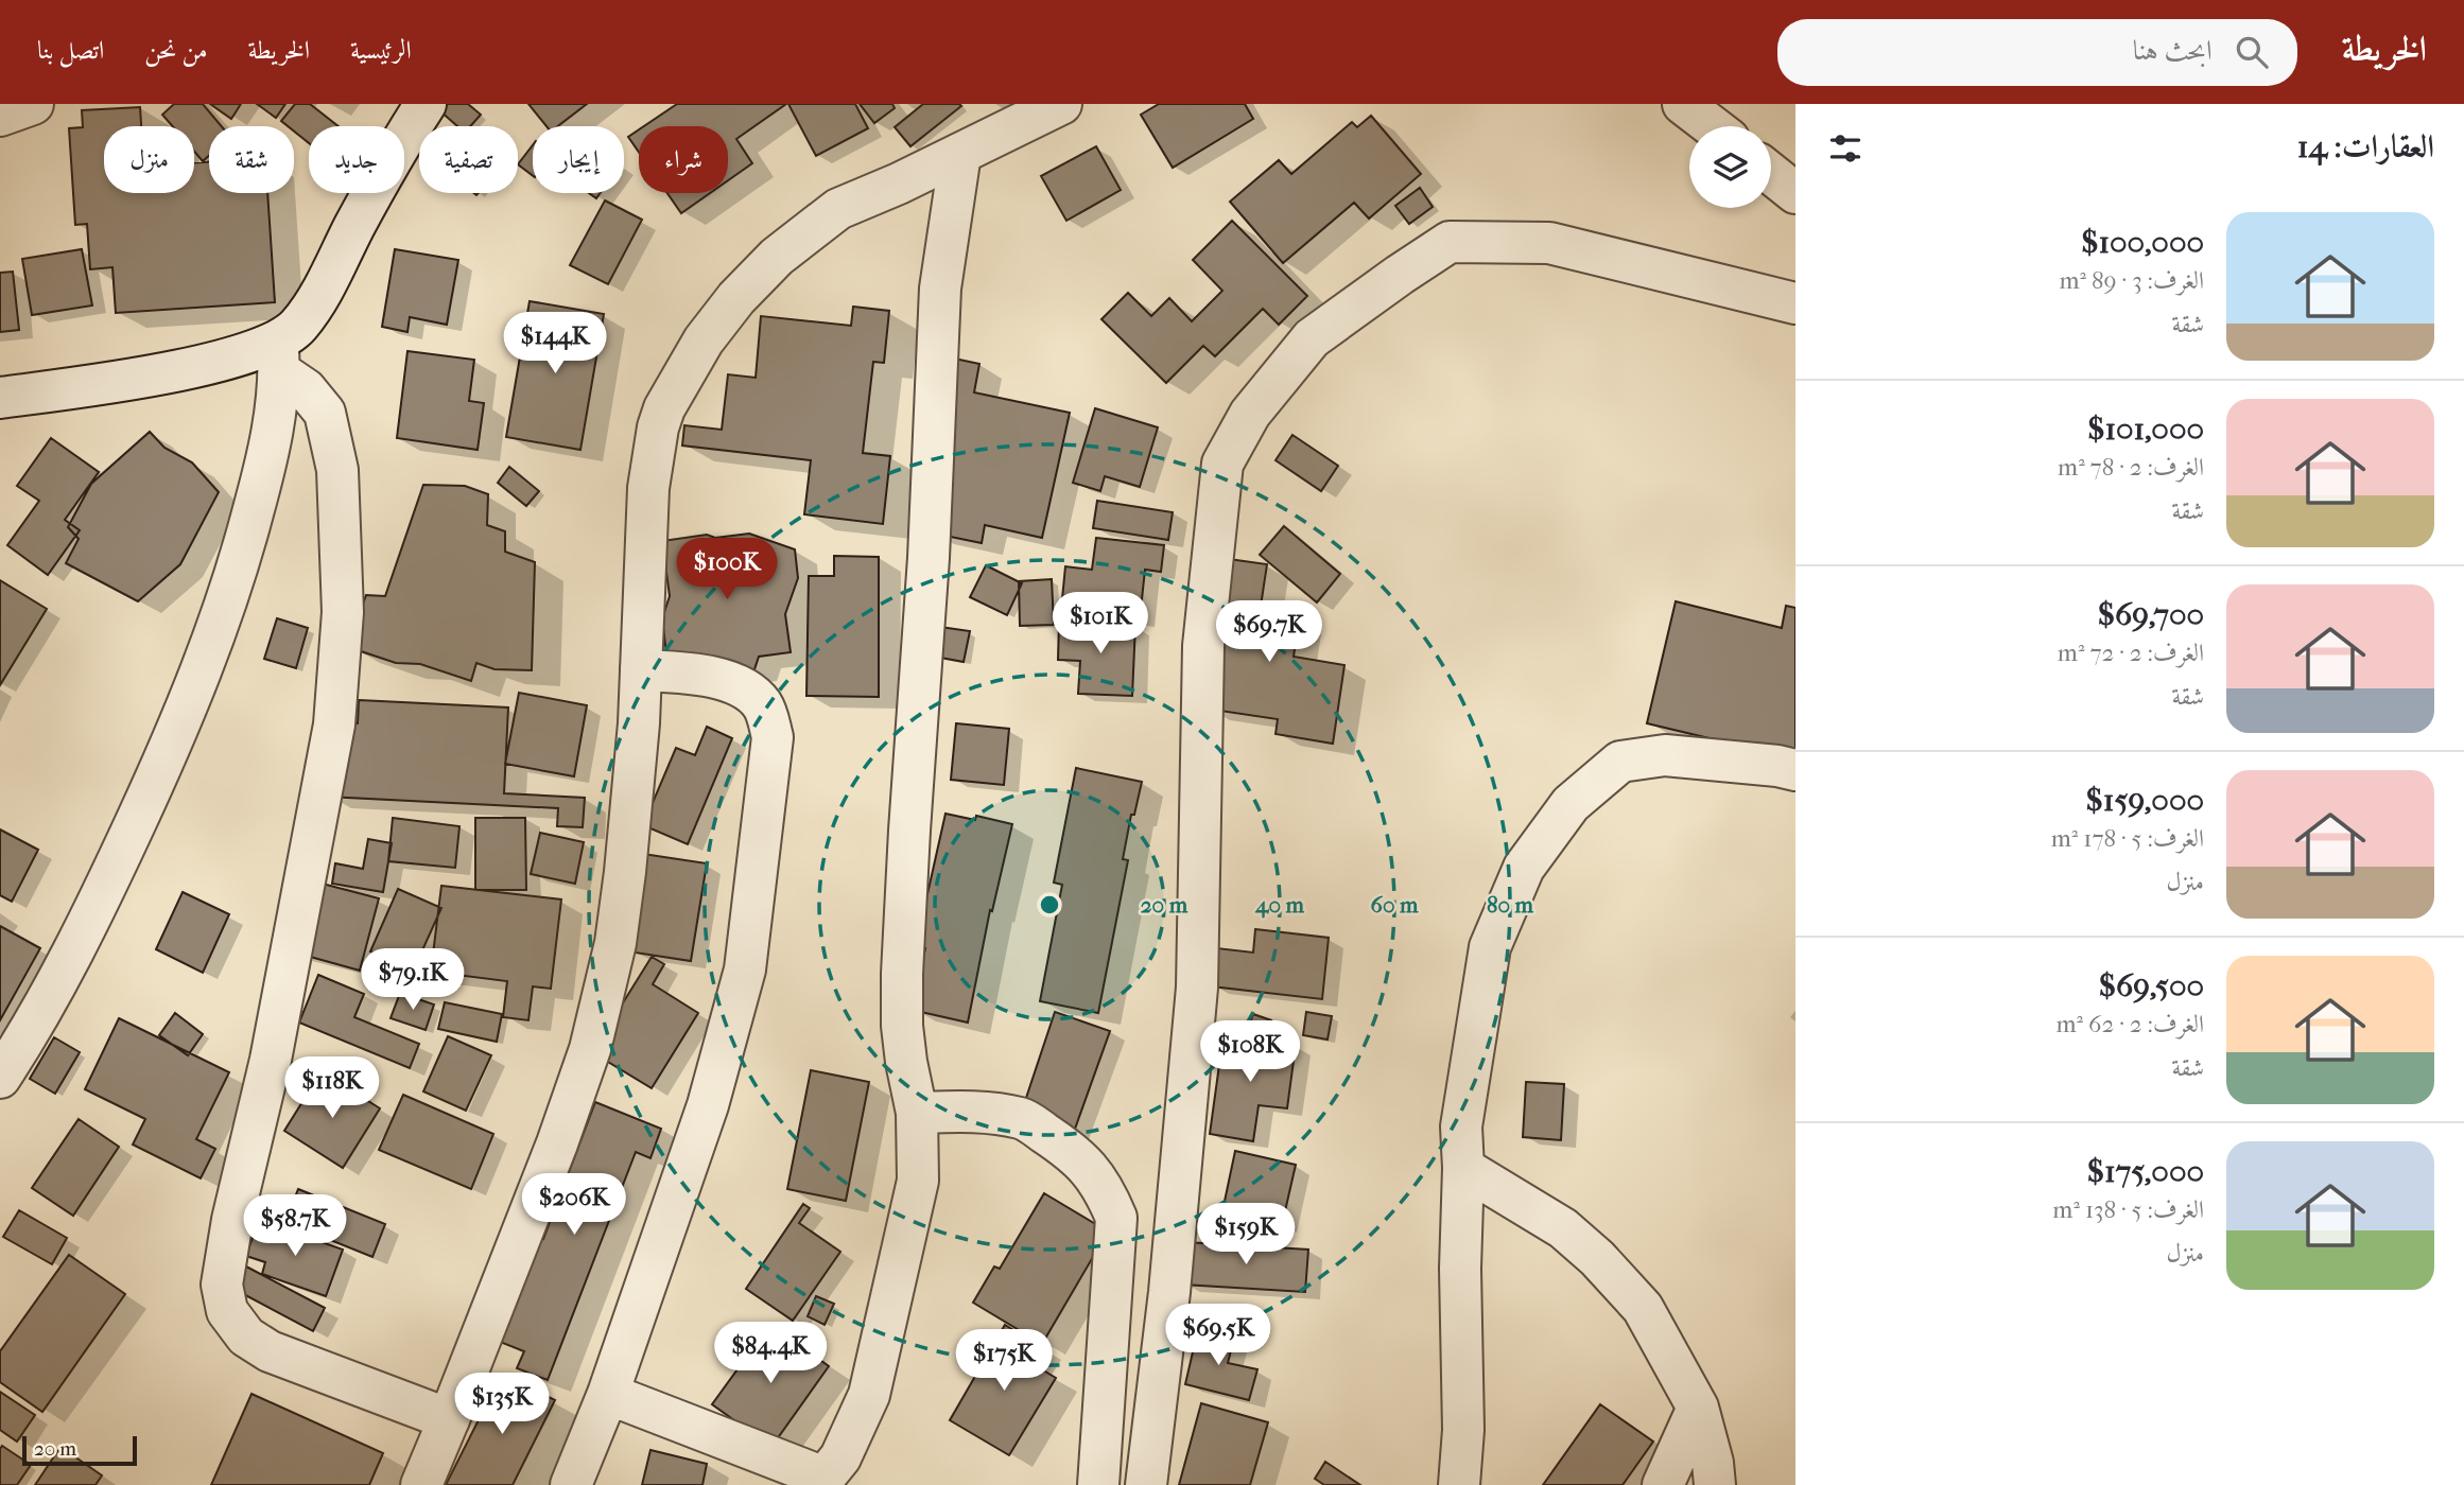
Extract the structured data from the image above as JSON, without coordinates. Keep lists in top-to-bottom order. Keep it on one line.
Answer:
{"scale_bar":"20 m","page":{"header":"الخريطة","search":"ابحث هنا","nav":["الرئيسية","الخريطة","من نحن","اتصل بنا"],"heading":"العقارات: 14","chip":["شراء","إيجار","تصفية","جديد","شقة","منزل"],"list":[{"name":"$100,000","note":"الغرف: 3 · 89 m² · شقة"},{"name":"$101,000","note":"الغرف: 2 · 78 m² · شقة"},{"name":"$69,700","note":"الغرف: 2 · 72 m² · شقة"},{"name":"$159,000","note":"الغرف: 5 · 178 m² · منزل"},{"name":"$69,500","note":"الغرف: 2 · 62 m² · شقة"},{"name":"$175,000","note":"الغرف: 5 · 138 m² · منزل"}],"price":["$144K","$100K","$101K","$69.7K","$79.1K","$108K","$118K","$206K","$58.7K","$159K","$69.5K","$84.4K","$175K","$135K"],"scale":"20 m"},"rings":["20 m","40 m","60 m","80 m"]}
